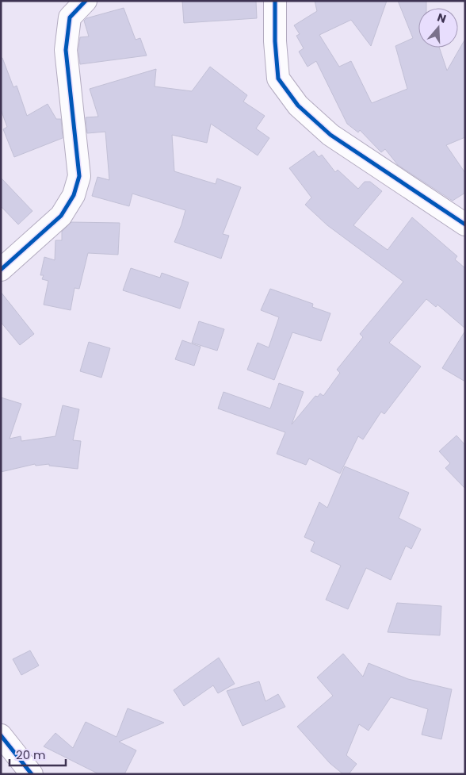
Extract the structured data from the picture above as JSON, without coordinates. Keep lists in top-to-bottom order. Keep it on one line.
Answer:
{"scale_bar":"20 m","north":"top"}
